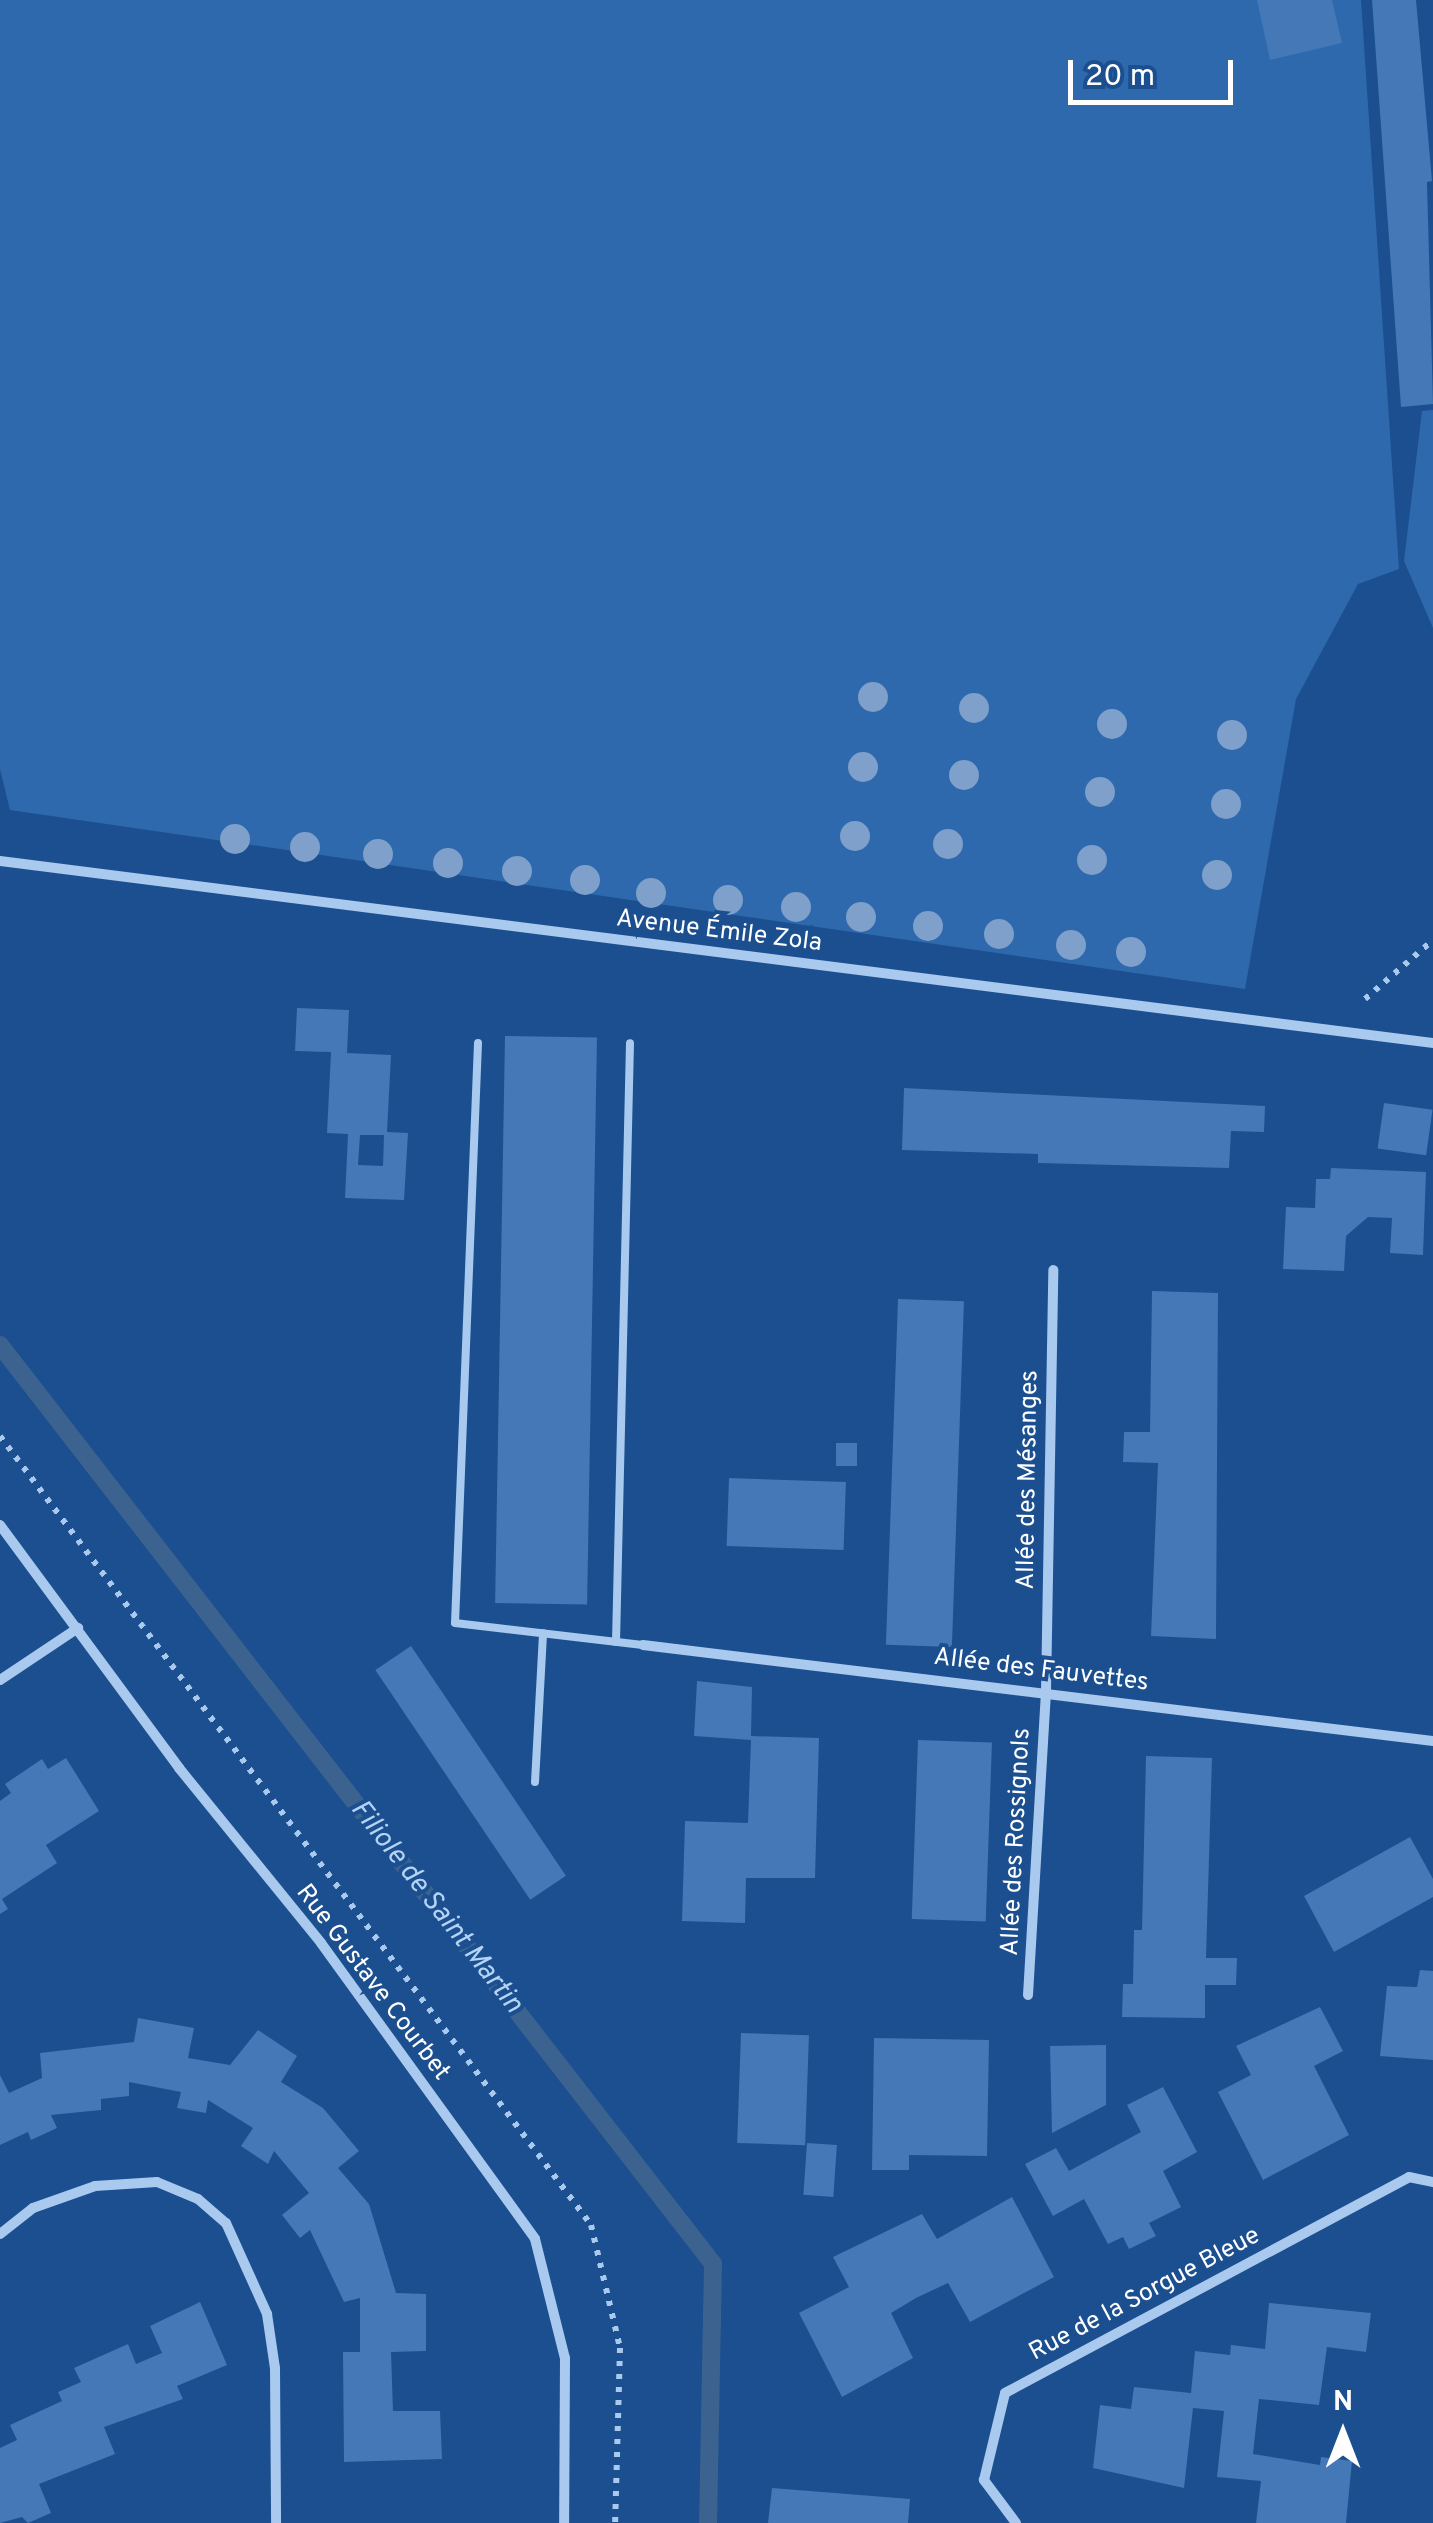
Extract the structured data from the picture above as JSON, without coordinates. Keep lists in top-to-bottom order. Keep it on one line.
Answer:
{"streets":{"street":["Avenue Émile Zola","Allée des Mésanges","Allée des Fauvettes","Allée des Rossignols","Rue Gustave Courbet","Rue de la Sorgue Bleue"]},"crossings":[["Allée des Mésanges","Allée des Fauvettes"],["Allée des Mésanges","Allée des Rossignols"],["Allée des Fauvettes","Allée des Rossignols"]],"water":["Filiole de Saint Martin"],"scale_bar":"20 m","north":"top"}
